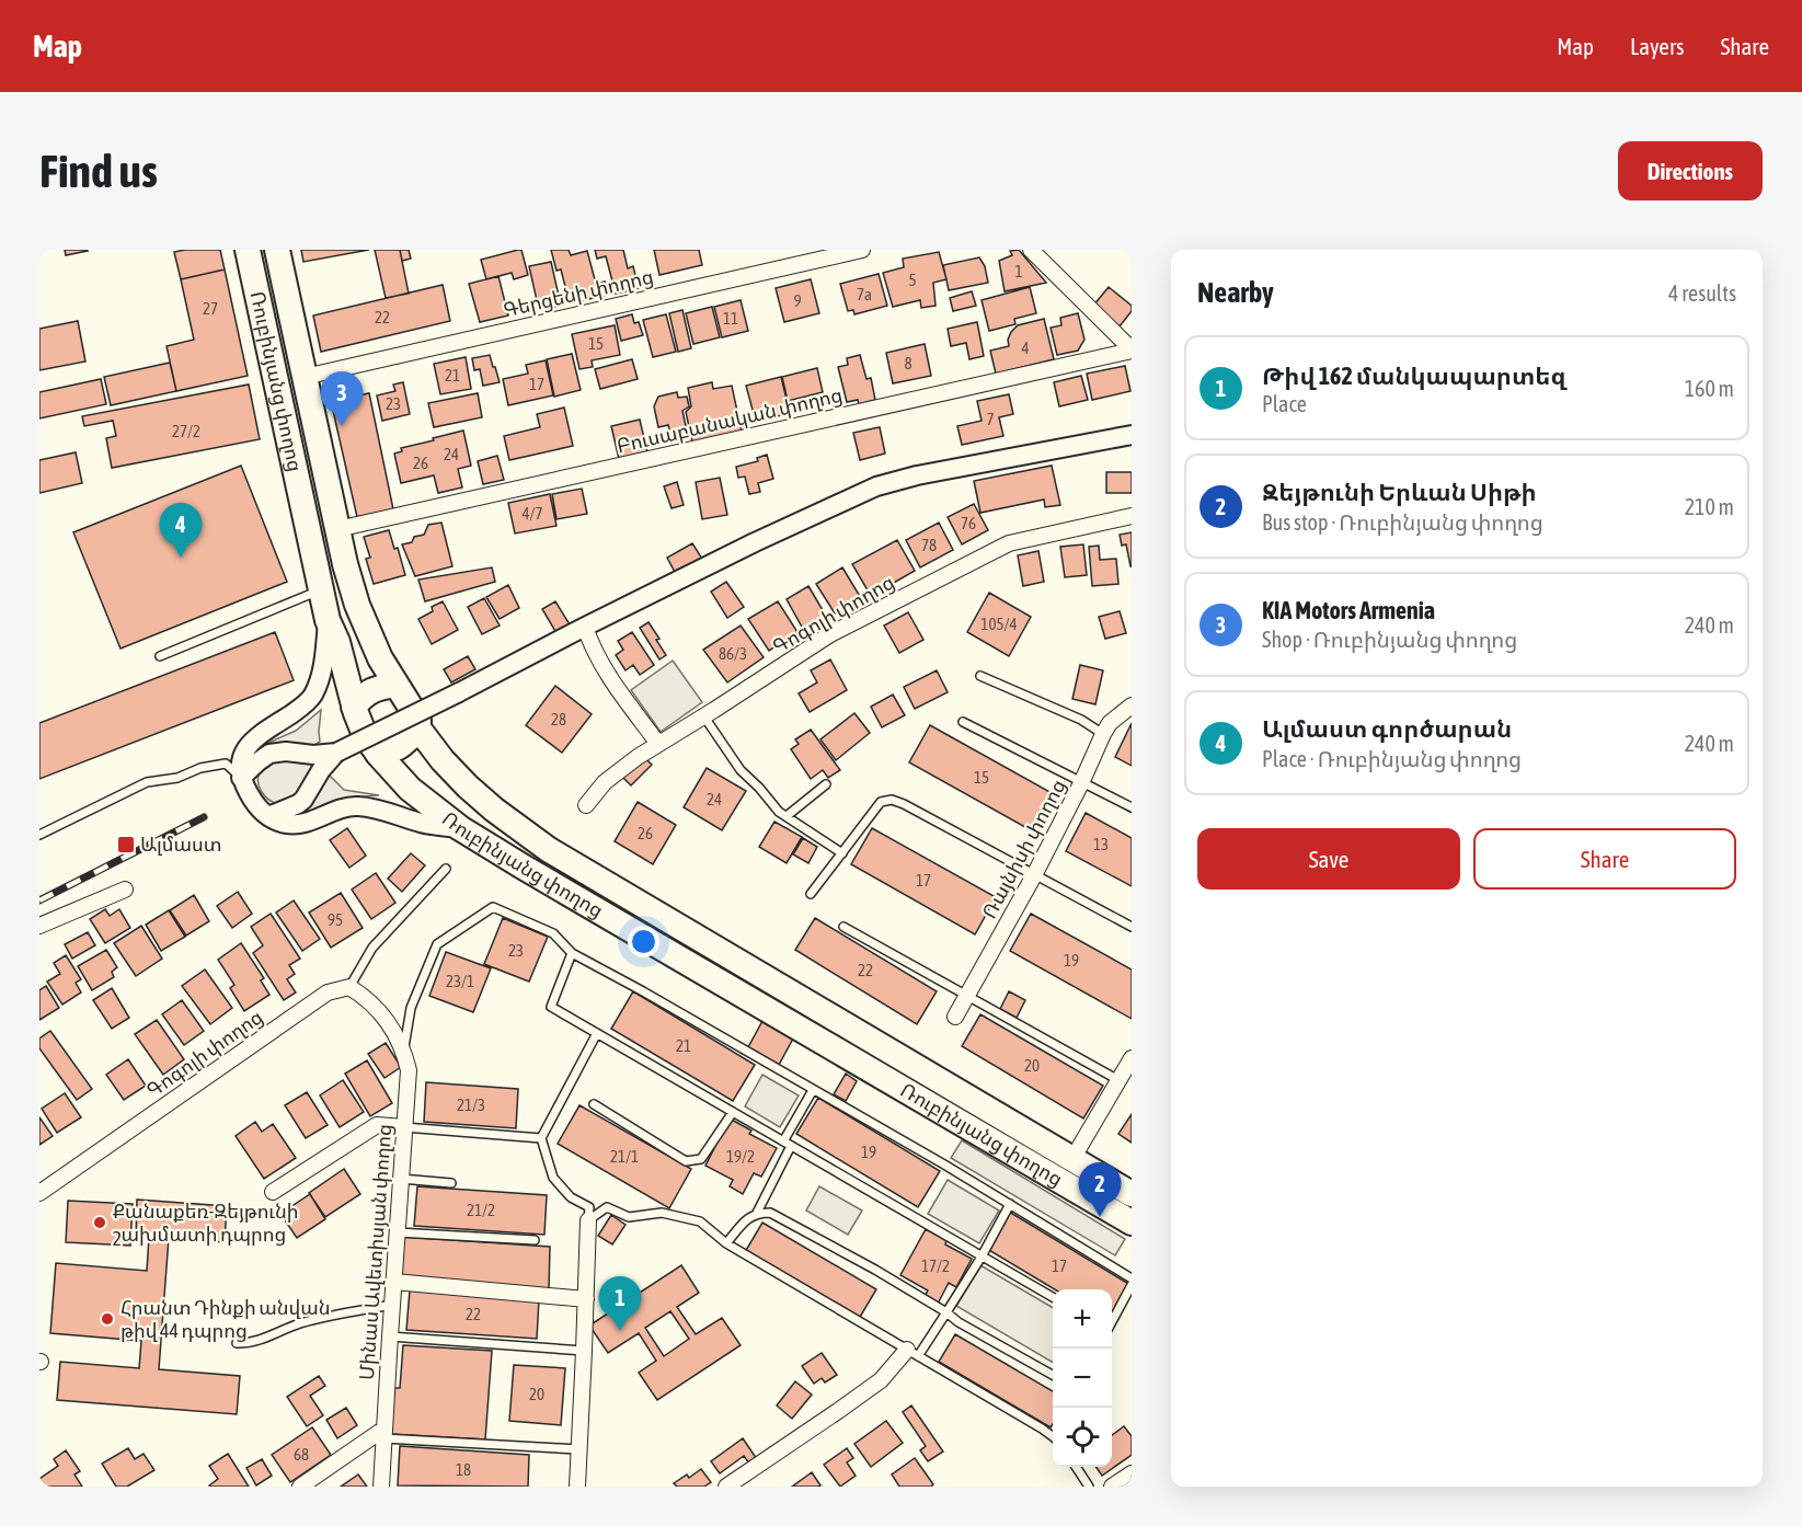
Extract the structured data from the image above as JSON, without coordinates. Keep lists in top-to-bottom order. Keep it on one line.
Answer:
{"streets":{"main road":["Ռուբինյանց փողոց"],"street":["Գերցենի փողոց","Բուսաբանական փողոց","Գոգոլի փողոց","Ռայնիսի փողոց","Մինաս Ավետիսյան փողոց"]},"crossings":[["Գերցենի փողոց","Ռուբինյանց փողոց"],["Ռուբինյանց փողոց","Բուսաբանական փողոց"],["Գոգոլի փողոց","Մինաս Ավետիսյան փողոց"]],"places":{"transit":["Ալմաստ"],"other":["Քանաքեռ-Զեյթունի շախմատի դպրոց","Հրանտ Դինքի անվան թիվ 44 դպրոց"]},"house_numbers":["1","5","7a","9","27","22","11","15","4","8","21","17","23","7","27/2","24","26","4/7","76","78","105/4","86/3","28","15","24","26","13","17","95","23","19","22","23/1","21","20","21/3","19","21/1","19/2","21/2","17/2","17","22","20","68","18"],"page":{"header":"Map","nav":["Map","Layers","Share"],"buttons":["Directions",["Save","Share"]],"title":"Find us","heading":["Nearby","4 results"],"list":[{"mark":"1","name":"Թիվ 162 մանկապարտեզ","note":"Place","value":"160 m"},{"mark":"2","name":"Զեյթունի Երևան Սիթի","note":"Bus stop · Ռուբինյանց փողոց","value":"210 m"},{"mark":"3","name":"KIA Motors Armenia","note":"Shop · Ռուբինյանց փողոց","value":"240 m"},{"mark":"4","name":"Ալմաստ գործարան","note":"Place · Ռուբինյանց փողոց","value":"240 m"}],"pins":["3","4","2","1"],"map_buttons":["+","−"]}}
